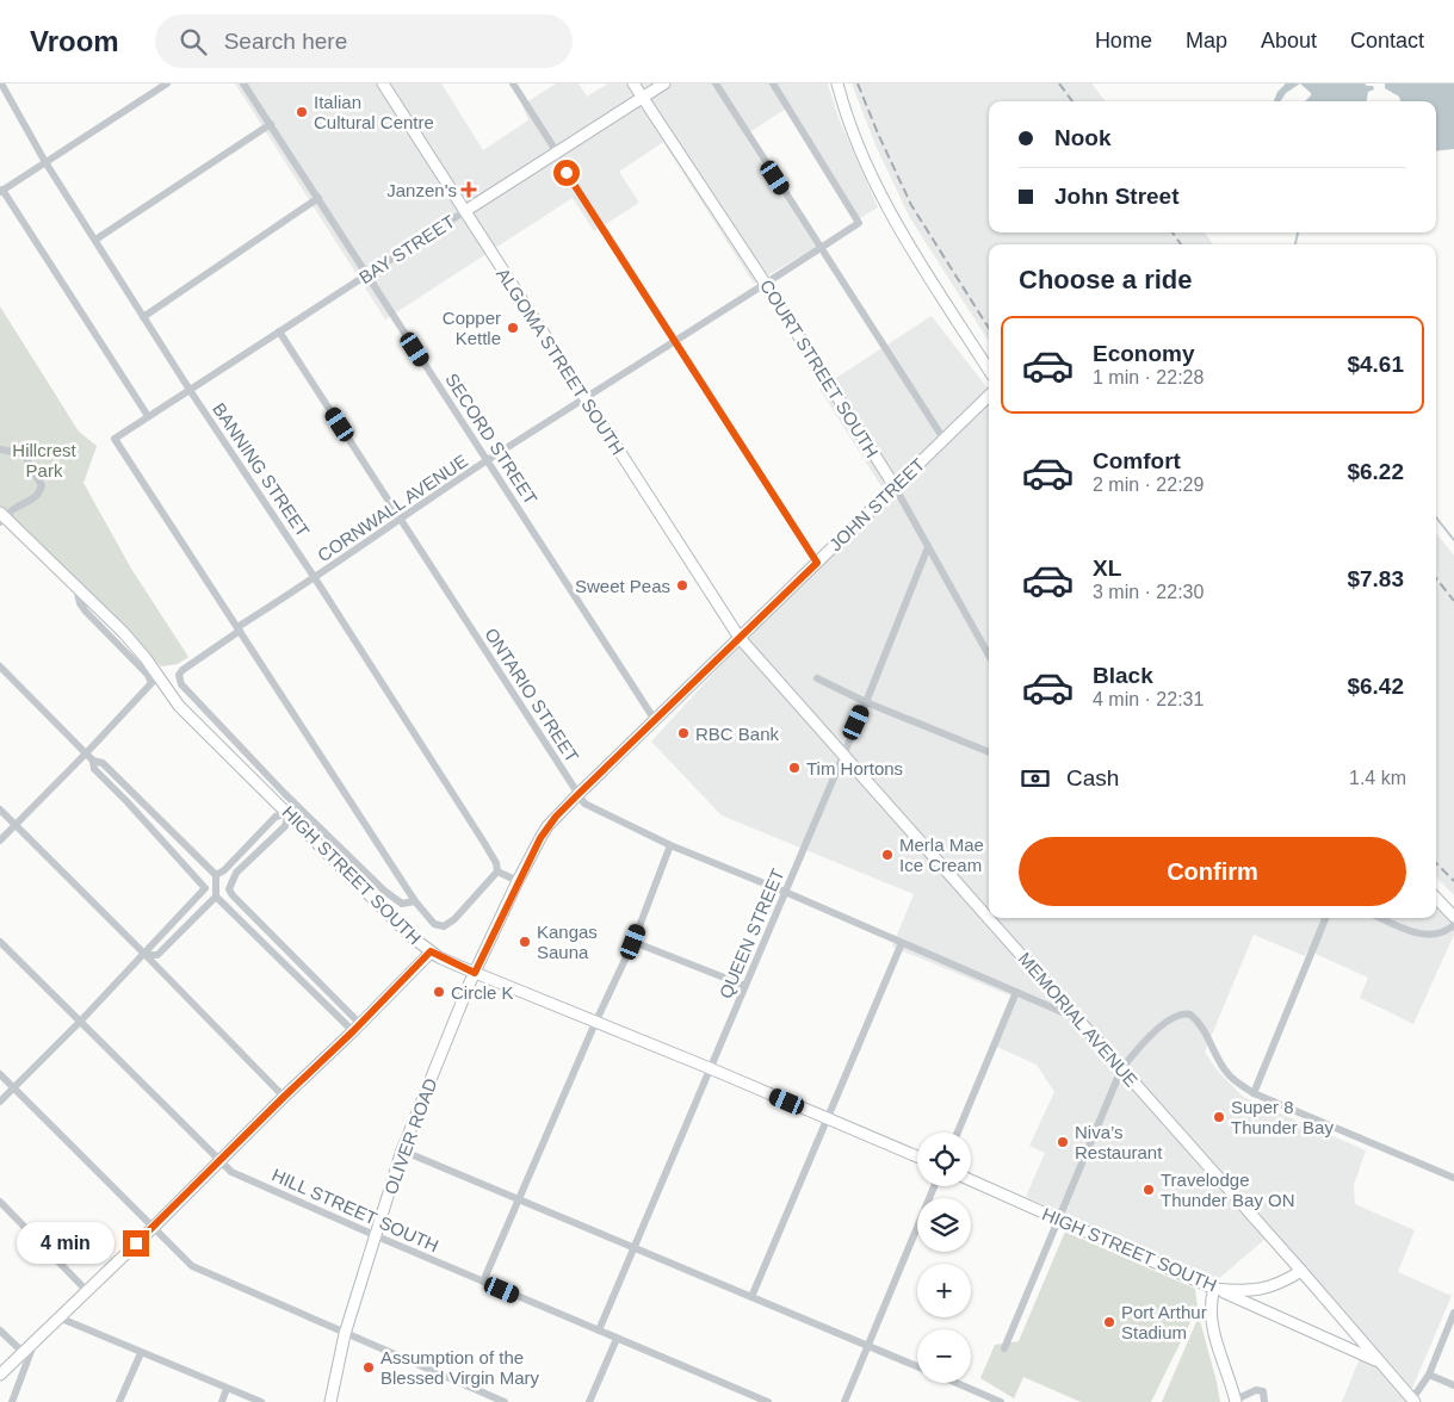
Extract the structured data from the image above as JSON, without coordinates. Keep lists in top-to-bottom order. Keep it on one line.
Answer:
{"streets":{"main road":["BAY STREET","ALGOMA STREET SOUTH","COURT STREET SOUTH","JOHN STREET","HIGH STREET SOUTH","MEMORIAL AVENUE","OLIVER ROAD"],"street":["SECORD STREET","BANNING STREET","CORNWALL AVENUE","ONTARIO STREET","QUEEN STREET","HILL STREET SOUTH"]},"crossings":[["BAY STREET","ALGOMA STREET SOUTH"],["BAY STREET","COURT STREET SOUTH"],["BAY STREET","SECORD STREET"],["BAY STREET","BANNING STREET"],["BAY STREET","CORNWALL AVENUE"],["BAY STREET","ONTARIO STREET"],["ALGOMA STREET SOUTH","JOHN STREET"],["ALGOMA STREET SOUTH","CORNWALL AVENUE"],["ALGOMA STREET SOUTH","MEMORIAL AVENUE"],["COURT STREET SOUTH","JOHN STREET"],["COURT STREET SOUTH","CORNWALL AVENUE"],["COURT STREET SOUTH","QUEEN STREET"],["SECORD STREET","JOHN STREET"],["SECORD STREET","CORNWALL AVENUE"],["BANNING STREET","CORNWALL AVENUE"],["JOHN STREET","ONTARIO STREET"],["JOHN STREET","MEMORIAL AVENUE"],["JOHN STREET","OLIVER ROAD"],["CORNWALL AVENUE","ONTARIO STREET"],["ONTARIO STREET","QUEEN STREET"],["ONTARIO STREET","MEMORIAL AVENUE"],["HIGH STREET SOUTH","QUEEN STREET"],["HIGH STREET SOUTH","MEMORIAL AVENUE"],["HIGH STREET SOUTH","OLIVER ROAD"],["QUEEN STREET","MEMORIAL AVENUE"],["QUEEN STREET","HILL STREET SOUTH"],["OLIVER ROAD","HILL STREET SOUTH"]],"parks":["Hillcrest Park"],"places":{"other":["Italian Cultural Centre","Copper Kettle","Sweet Peas","RBC Bank","Tim Hortons","Merla Mae Ice Cream","Kangas Sauna","Circle K","Super 8 Thunder Bay","Niva’s Restaurant","Travelodge Thunder Bay ON","Port Arthur Stadium","Assumption of the Blessed Virgin Mary"],"health":["Janzen's"]},"page":{"header":"Vroom","search":"Search here","nav":["Home","Map","About","Contact"],"banner":["Nook","John Street"],"heading":"Choose a ride","list":[{"name":"Economy","note":"1 min · 22:28","value":"$4.61"},{"name":"Comfort","note":"2 min · 22:29","value":"$6.22"},{"name":"XL","note":"3 min · 22:30","value":"$7.83"},{"name":"Black","note":"4 min · 22:31","value":"$6.42"}],"pay":["Cash","1.4 km"],"buttons":"Confirm","map_buttons":["+","−"],"bubble":"4 min"}}
